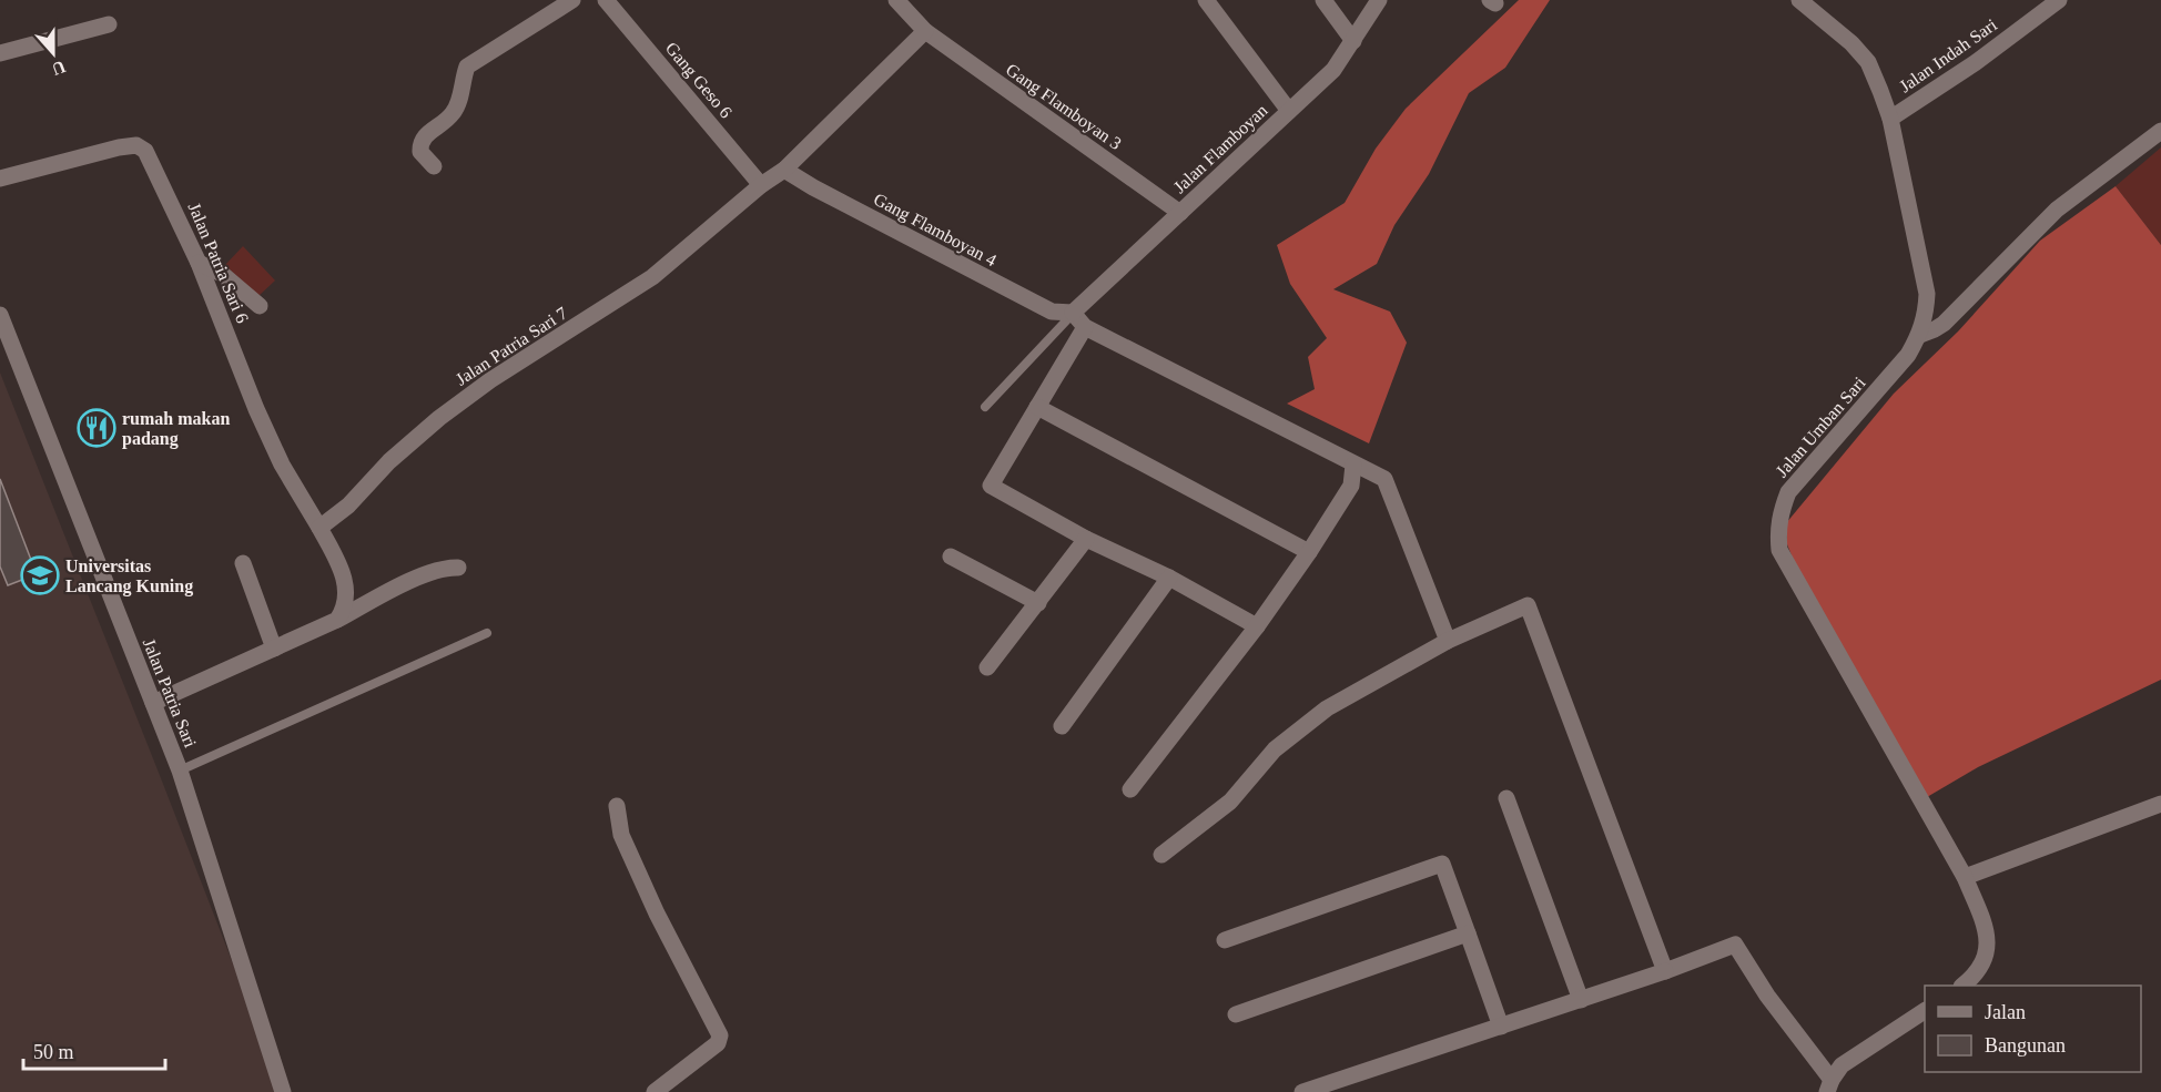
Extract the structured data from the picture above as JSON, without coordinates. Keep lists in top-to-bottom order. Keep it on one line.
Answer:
{"streets":{"street":["Jalan Indah Sari","Gang Geso 6","Gang Flamboyan 3","Jalan Flamboyan","Gang Flamboyan 4","Jalan Patria Sari 6","Jalan Patria Sari 7","Jalan Umban Sari","Jalan Patria Sari"]},"crossings":[["Jalan Indah Sari","Jalan Umban Sari"],["Gang Geso 6","Jalan Patria Sari 7"],["Gang Flamboyan 3","Jalan Flamboyan"],["Gang Flamboyan 3","Jalan Patria Sari 7"],["Jalan Flamboyan","Gang Flamboyan 4"],["Gang Flamboyan 4","Jalan Patria Sari 7"],["Jalan Patria Sari 6","Jalan Patria Sari 7"]],"places":{"restaurant":["rumah makan padang"],"school or university":["Universitas Lancang Kuning"]},"legend":["Jalan","Bangunan"],"scale_bar":"50 m","north":"bottom"}
